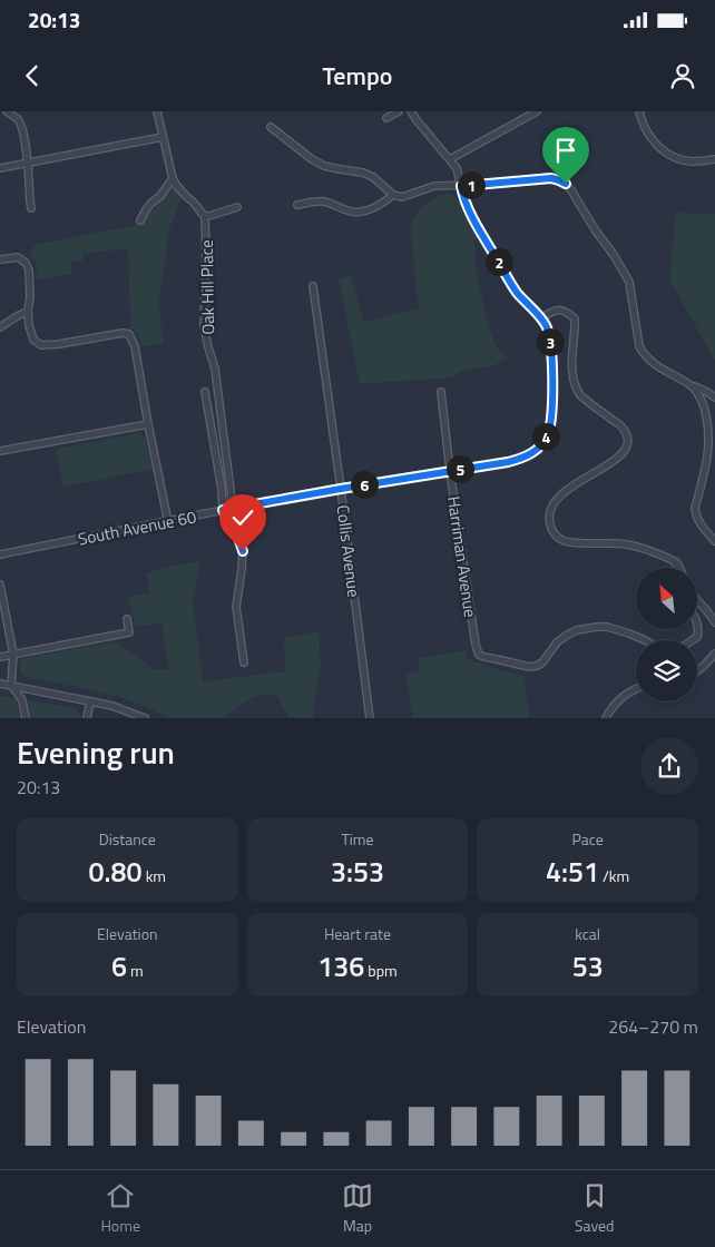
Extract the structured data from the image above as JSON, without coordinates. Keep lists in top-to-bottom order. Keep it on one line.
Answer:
{"streets":{"street":["Oak Hill Place","South Avenue 60","Collis Avenue","Harriman Avenue"]},"crossings":[["Oak Hill Place","South Avenue 60"],["South Avenue 60","Collis Avenue"],["South Avenue 60","Harriman Avenue"]],"north":"top left","page":{"status":"20:13","header":"Tempo","pins":["1","2","3","4","5","6"],"heading":["Evening run","20:13"],"stats":[["Distance","0.80 km"],["Time","3:53"],["Pace","4:51 /km"],["Elevation","6 m"],["Heart rate","136 bpm"],["kcal","53"]],"chart":["Elevation","264–270 m"],"tabs":["Home","Map","Saved"]}}
